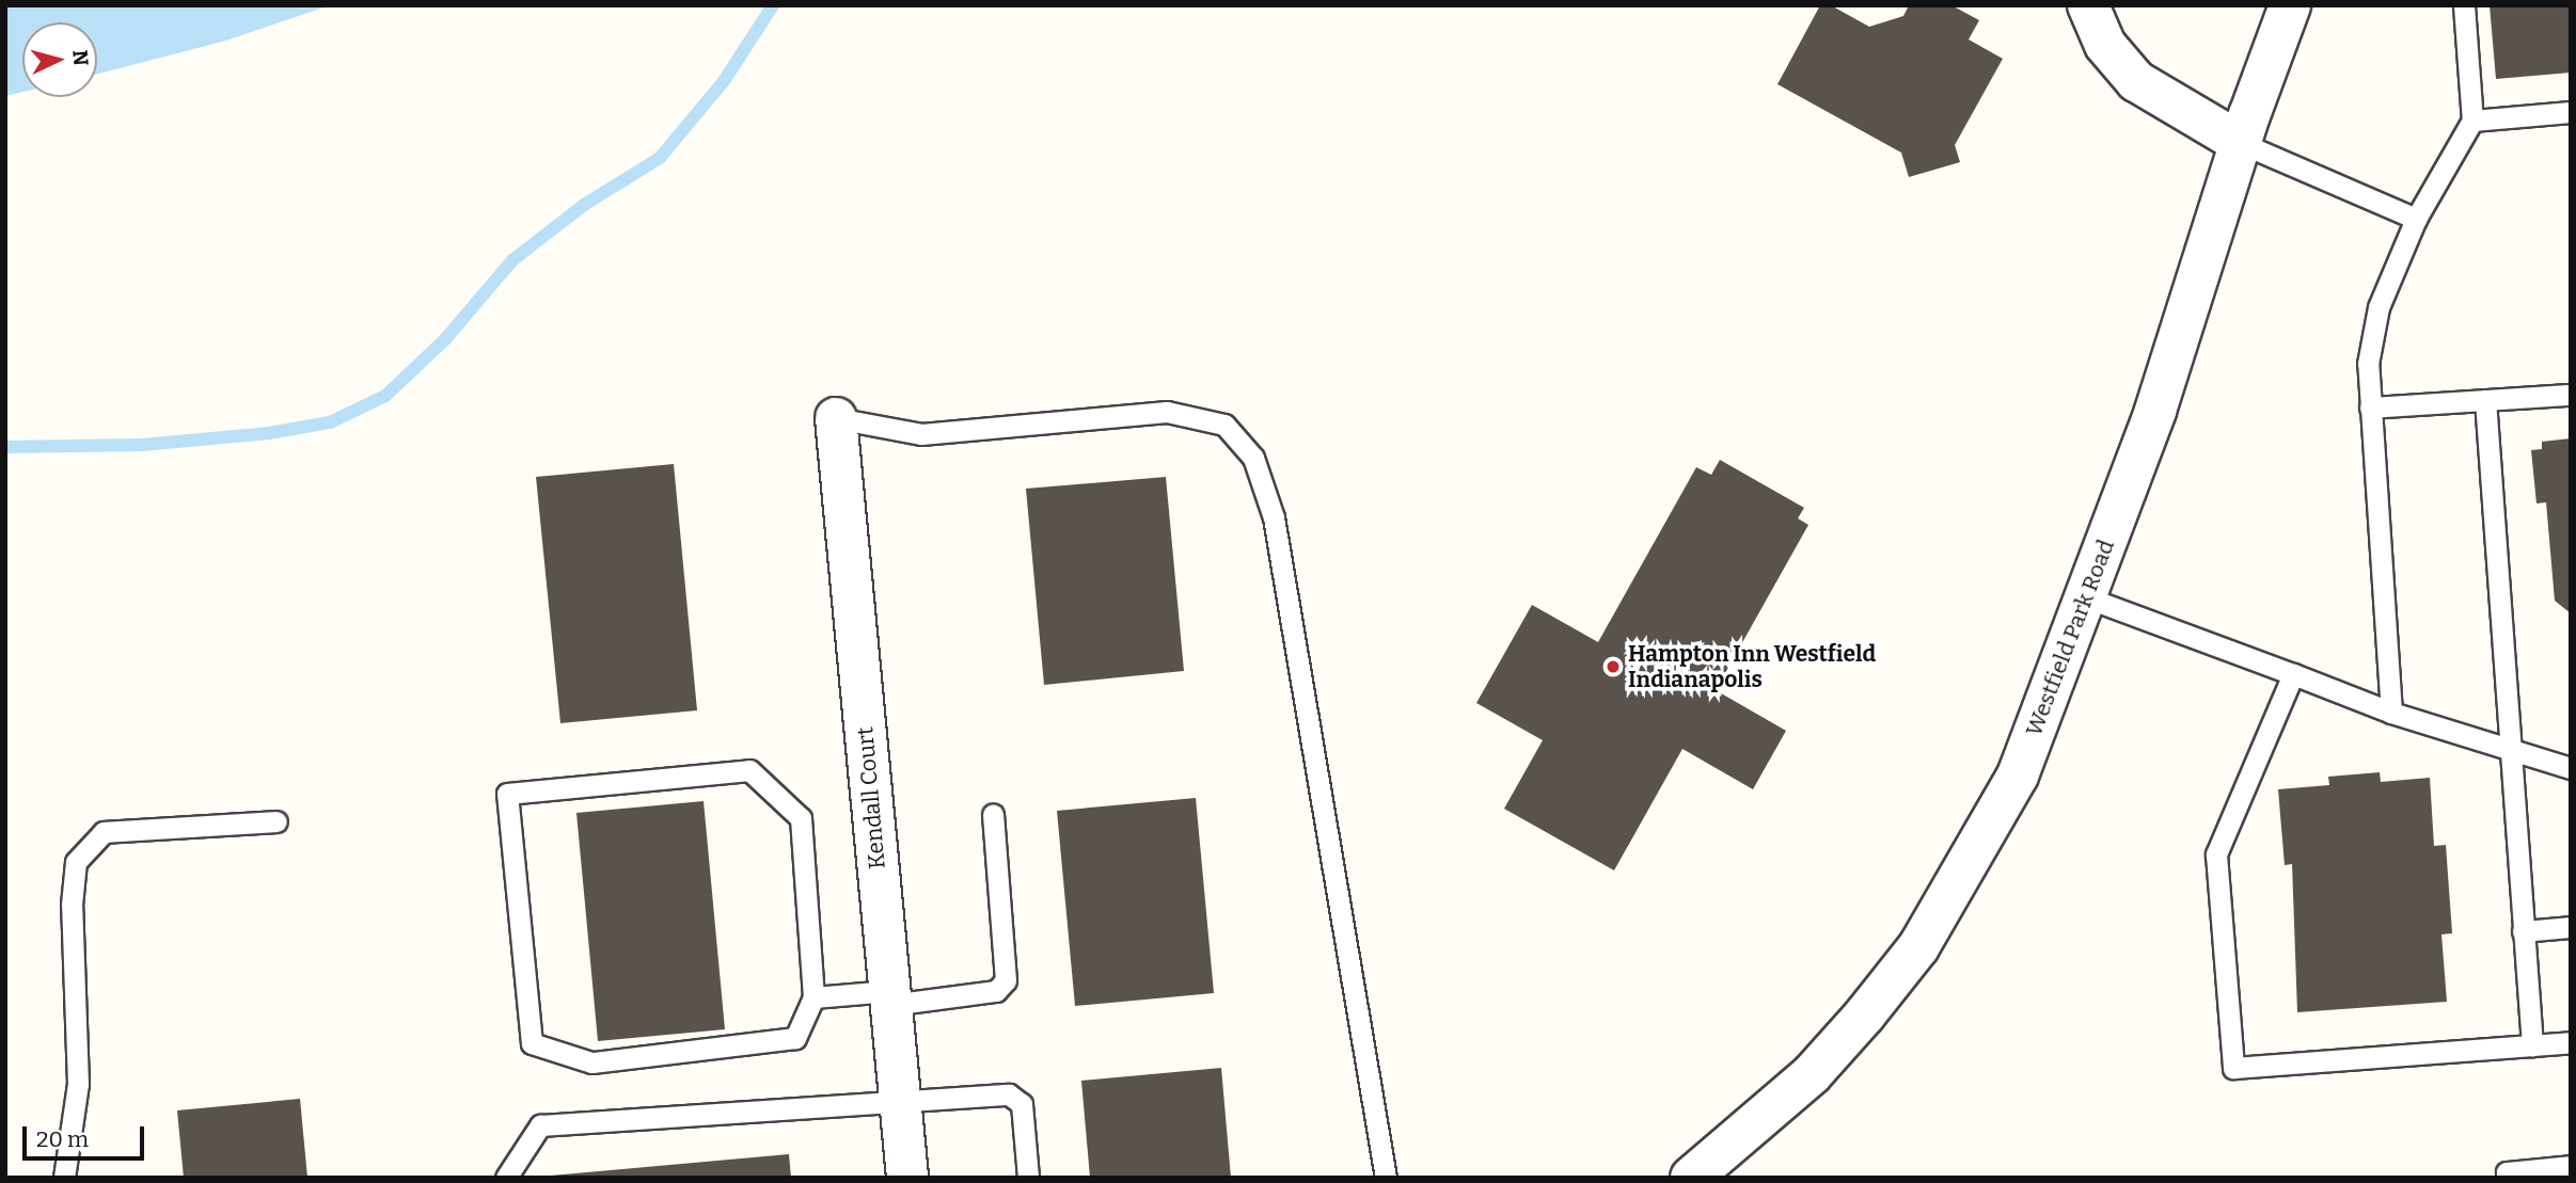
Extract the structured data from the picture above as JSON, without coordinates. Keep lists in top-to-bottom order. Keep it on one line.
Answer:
{"streets":{"street":["Westfield Park Road","Kendall Court"]},"places":["Hampton Inn Westfield Indianapolis"],"scale_bar":"20 m","north":"right"}
